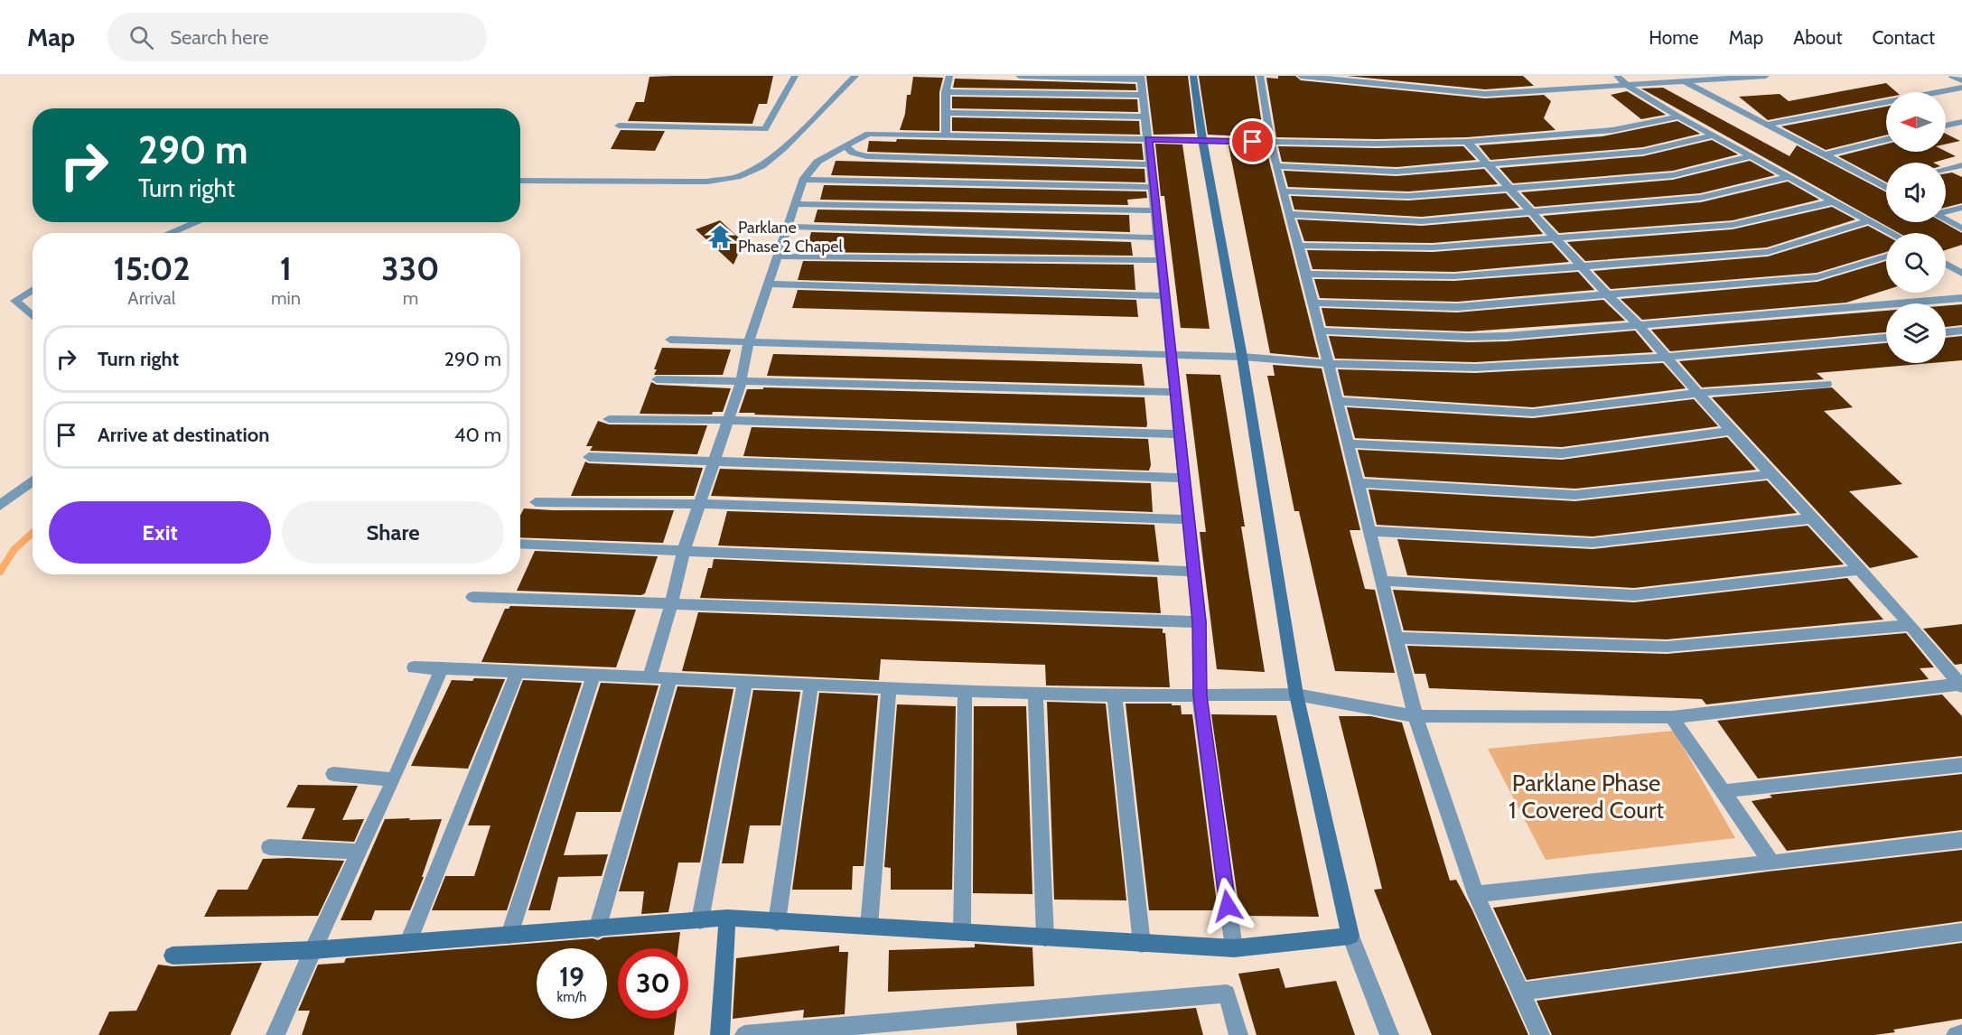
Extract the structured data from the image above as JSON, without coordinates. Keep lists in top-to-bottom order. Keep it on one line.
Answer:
{"parks":["Parklane Phase 1 Covered Court"],"places":{"temple":["Parklane Phase 2 Chapel"]},"north":"left","page":{"header":"Map","search":"Search here","nav":["Home","Map","About","Contact"],"turn":["290 m","Turn right"],"eta":["15:02","Arrival","1","min","330","m"],"list":[{"name":"Turn right","value":"290 m"},{"name":"Arrive at destination","value":"40 m"}],"buttons":["Exit","Share"],"speed":"19 km/h","limit":"30"}}
